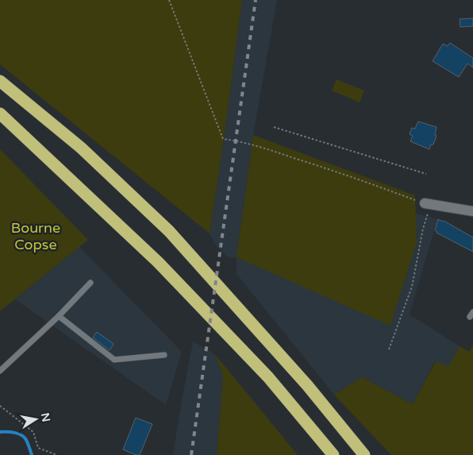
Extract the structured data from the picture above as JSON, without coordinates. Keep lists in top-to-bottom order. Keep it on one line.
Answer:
{"parks":["Bourne Copse"],"north":"right"}
